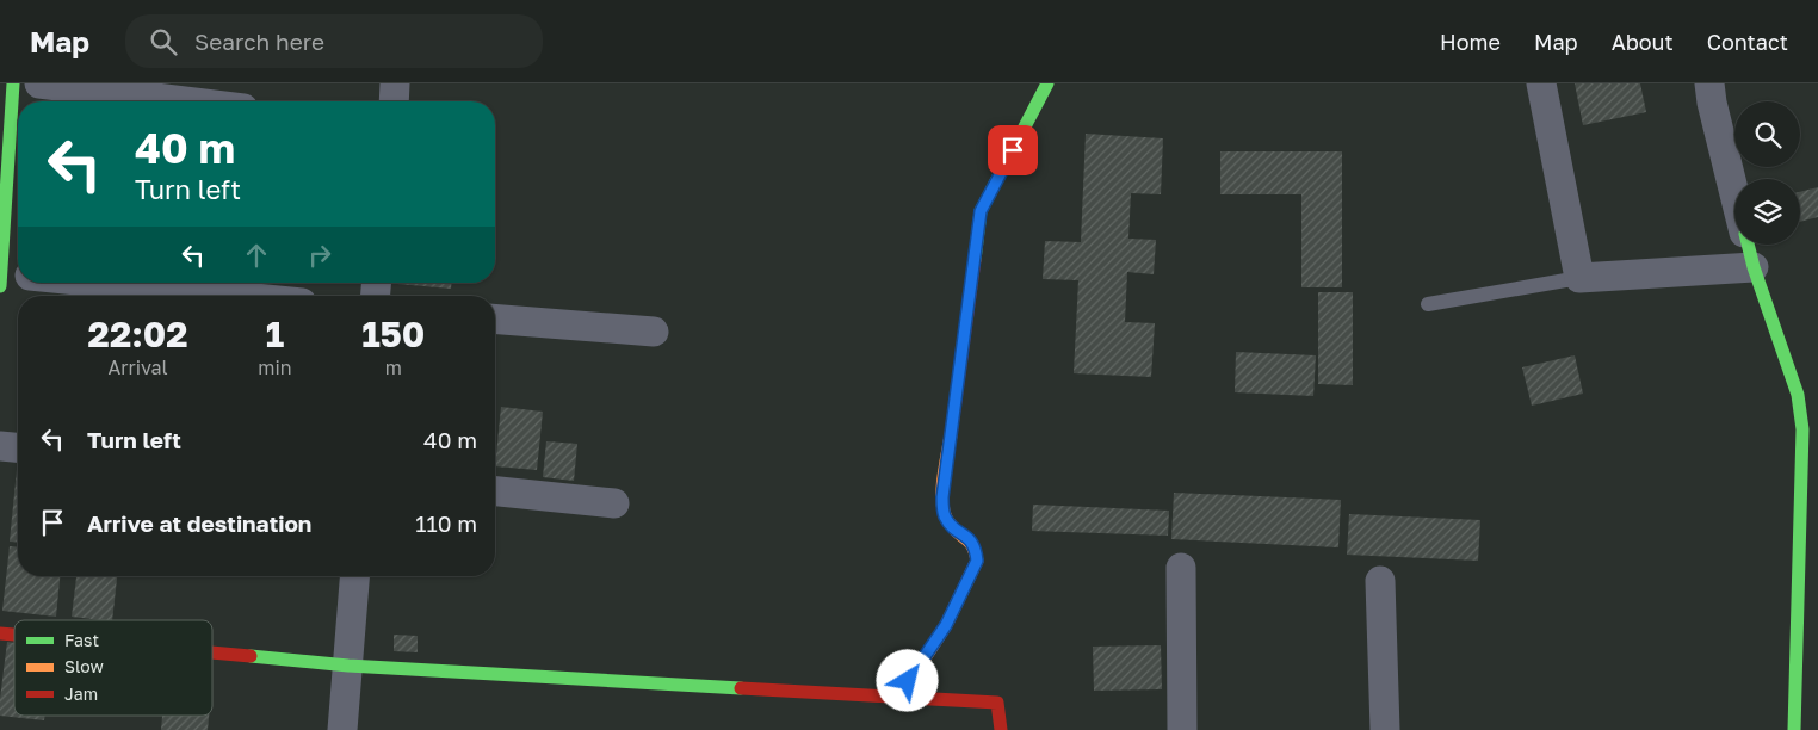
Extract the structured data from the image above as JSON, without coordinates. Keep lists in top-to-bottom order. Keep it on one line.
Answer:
{"legend":["Fast","Slow","Jam"],"page":{"header":"Map","search":"Search here","nav":["Home","Map","About","Contact"],"turn":["40 m","Turn left"],"eta":["22:02","Arrival","1","min","150","m"],"list":[{"name":"Turn left","value":"40 m"},{"name":"Arrive at destination","value":"110 m"}]}}
